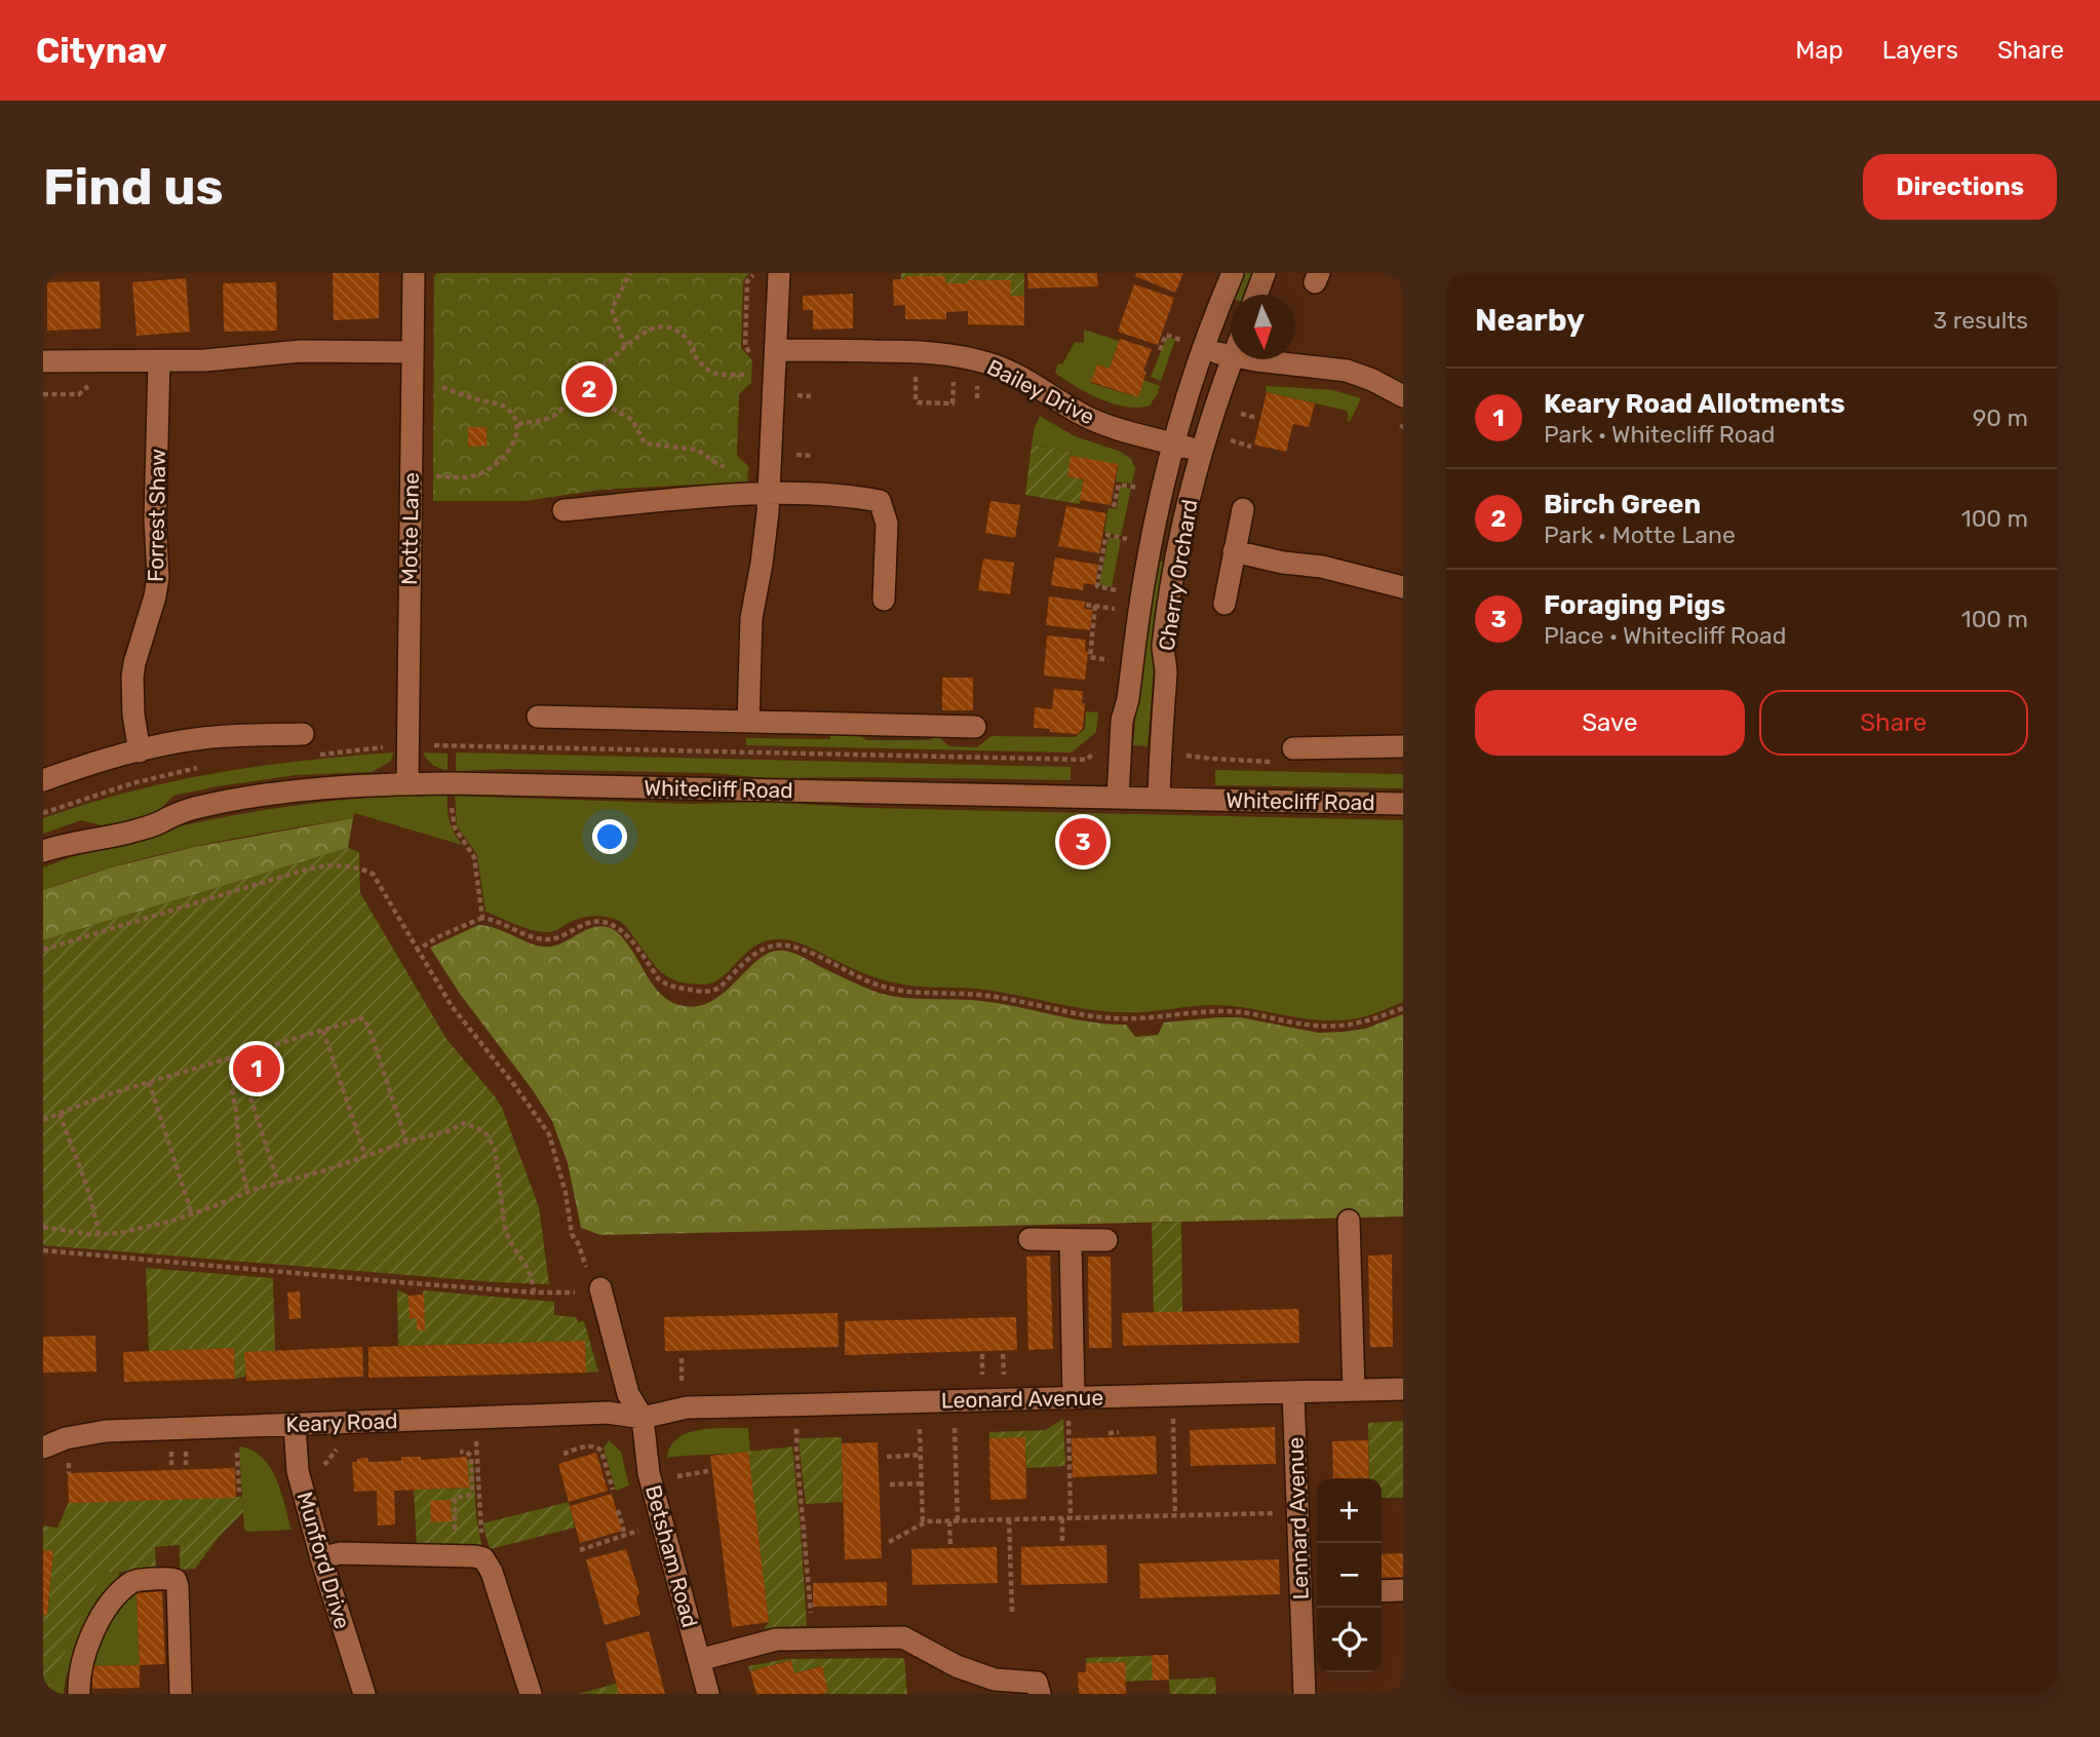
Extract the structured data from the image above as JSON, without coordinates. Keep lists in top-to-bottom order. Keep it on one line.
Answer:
{"streets":{"street":["Bailey Drive","Forrest Shaw","Motte Lane","Cherry Orchard","Whitecliff Road","Leonard Avenue","Keary Road","Lennard Avenue","Betsham Road","Munford Drive"]},"crossings":[["Bailey Drive","Cherry Orchard"],["Motte Lane","Whitecliff Road"],["Cherry Orchard","Whitecliff Road"],["Leonard Avenue","Keary Road"],["Leonard Avenue","Lennard Avenue"],["Leonard Avenue","Betsham Road"],["Keary Road","Betsham Road"],["Keary Road","Munford Drive"]],"north":"bottom","page":{"header":"Citynav","nav":["Map","Layers","Share"],"buttons":["Directions",["Save","Share"]],"title":"Find us","heading":["Nearby","3 results"],"pins":["2","3","1"],"list":[{"mark":"1","name":"Keary Road Allotments","note":"Park · Whitecliff Road","value":"90 m"},{"mark":"2","name":"Birch Green","note":"Park · Motte Lane","value":"100 m"},{"mark":"3","name":"Foraging Pigs","note":"Place · Whitecliff Road","value":"100 m"}],"map_buttons":["+","−"]}}
